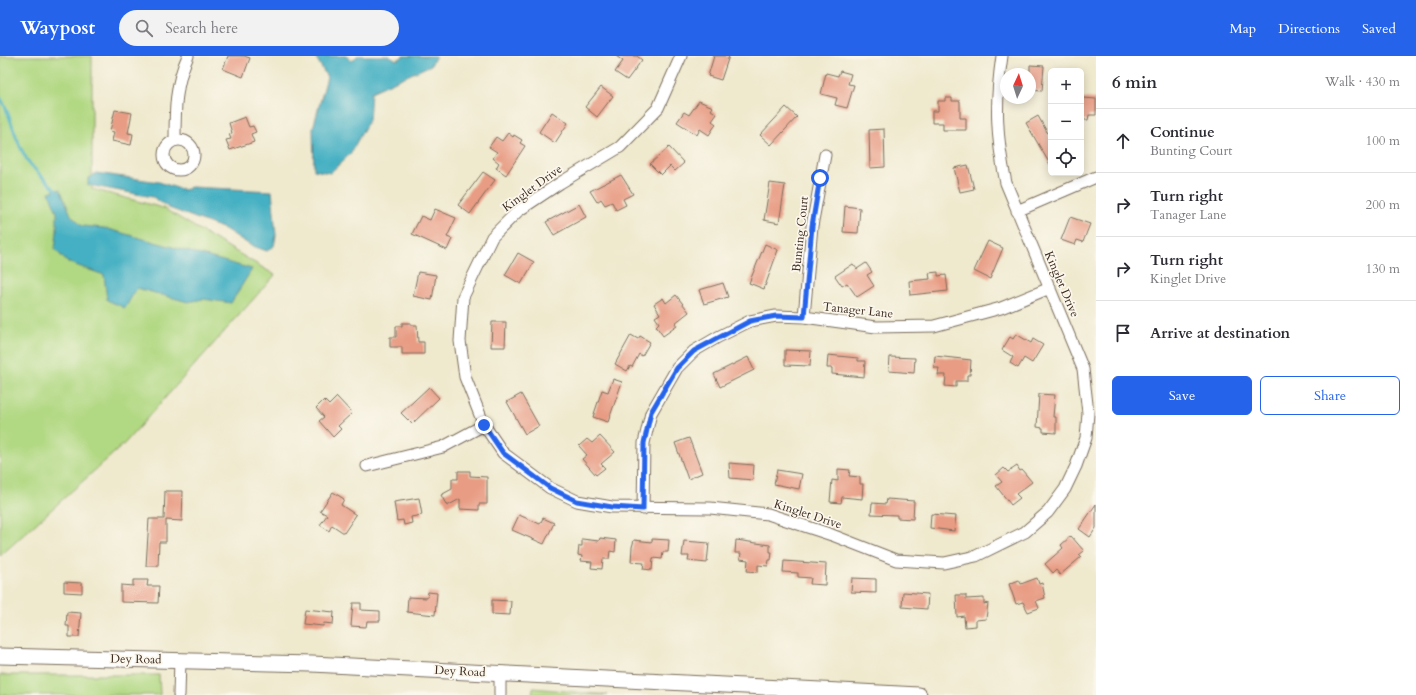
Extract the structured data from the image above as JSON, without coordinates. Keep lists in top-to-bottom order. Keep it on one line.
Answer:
{"streets":{"main road":["Dey Road"],"street":["Kinglet Drive","Bunting Court","Tanager Lane"]},"crossings":[["Kinglet Drive","Tanager Lane"],["Bunting Court","Tanager Lane"]],"north":"top","page":{"header":"Waypost","search":"Search here","nav":["Map","Directions","Saved"],"heading":["6 min","Walk · 430 m"],"map_buttons":["+","−"],"list":[["Continue","Bunting Court","100 m"],["Turn right","Tanager Lane","200 m"],["Turn right","Kinglet Drive","130 m"],"Arrive at destination"],"buttons":["Save","Share"]}}
